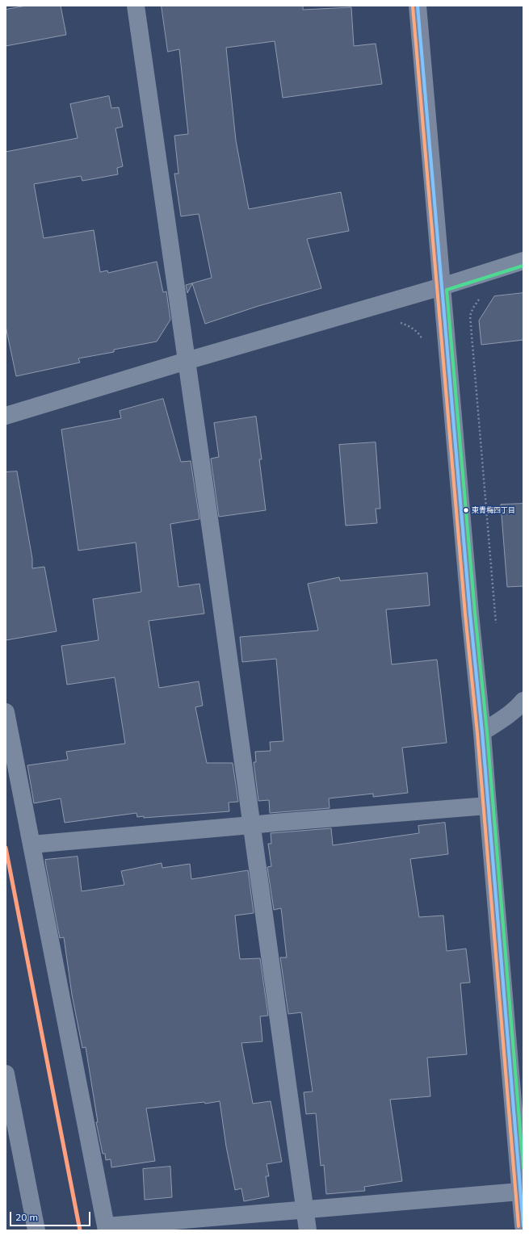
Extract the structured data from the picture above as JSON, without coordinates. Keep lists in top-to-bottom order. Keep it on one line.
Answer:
{"places":["東青梅四丁目"],"scale_bar":"20 m"}
